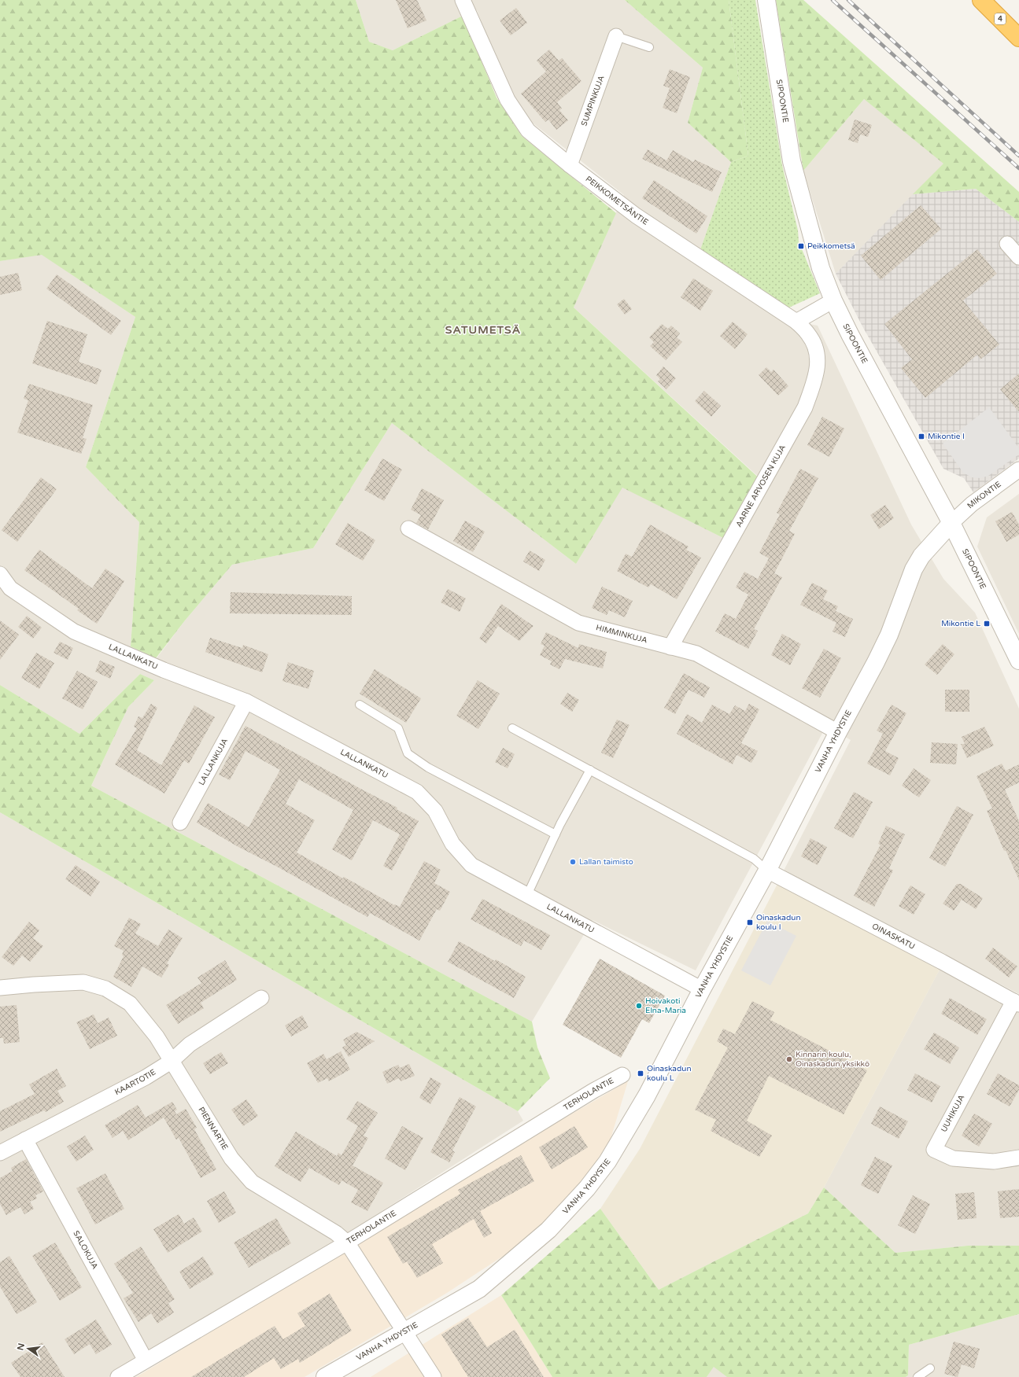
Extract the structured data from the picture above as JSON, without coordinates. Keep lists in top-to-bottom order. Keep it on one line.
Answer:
{"streets":{"highway":["4"],"street":["SUMPINKUJA","SIPOONTIE","PEIKKOMETSÄNTIE","AARNE ARVOSEN KUJA","MIKONTIE","HIMMINKUJA","LALLANKATU","VANHA YHDYSTIE","LALLANKUJA","OINASKATU","KAARTOTIE","TERHOLANTIE","UUHIKUJA","PIENNARTIE","SALOKUJA"]},"crossings":[["SUMPINKUJA","PEIKKOMETSÄNTIE"],["SIPOONTIE","MIKONTIE"],["SIPOONTIE","VANHA YHDYSTIE"],["PEIKKOMETSÄNTIE","AARNE ARVOSEN KUJA"],["AARNE ARVOSEN KUJA","HIMMINKUJA"],["MIKONTIE","VANHA YHDYSTIE"],["HIMMINKUJA","VANHA YHDYSTIE"],["LALLANKATU","VANHA YHDYSTIE"],["LALLANKATU","LALLANKUJA"],["VANHA YHDYSTIE","OINASKATU"],["VANHA YHDYSTIE","PIENNARTIE"],["OINASKATU","UUHIKUJA"],["KAARTOTIE","PIENNARTIE"],["KAARTOTIE","SALOKUJA"],["TERHOLANTIE","PIENNARTIE"],["TERHOLANTIE","SALOKUJA"]],"districts":["SATUMETSÄ"],"places":{"transit":["Peikkometsä","Mikontie I","Mikontie L","Oinaskadun koulu I","Oinaskadun koulu L"],"other":["Lallan taimisto","Hoivakoti Elna-Maria","Kinnarin koulu, Oinaskadun yksikkö"]},"north":"left"}
